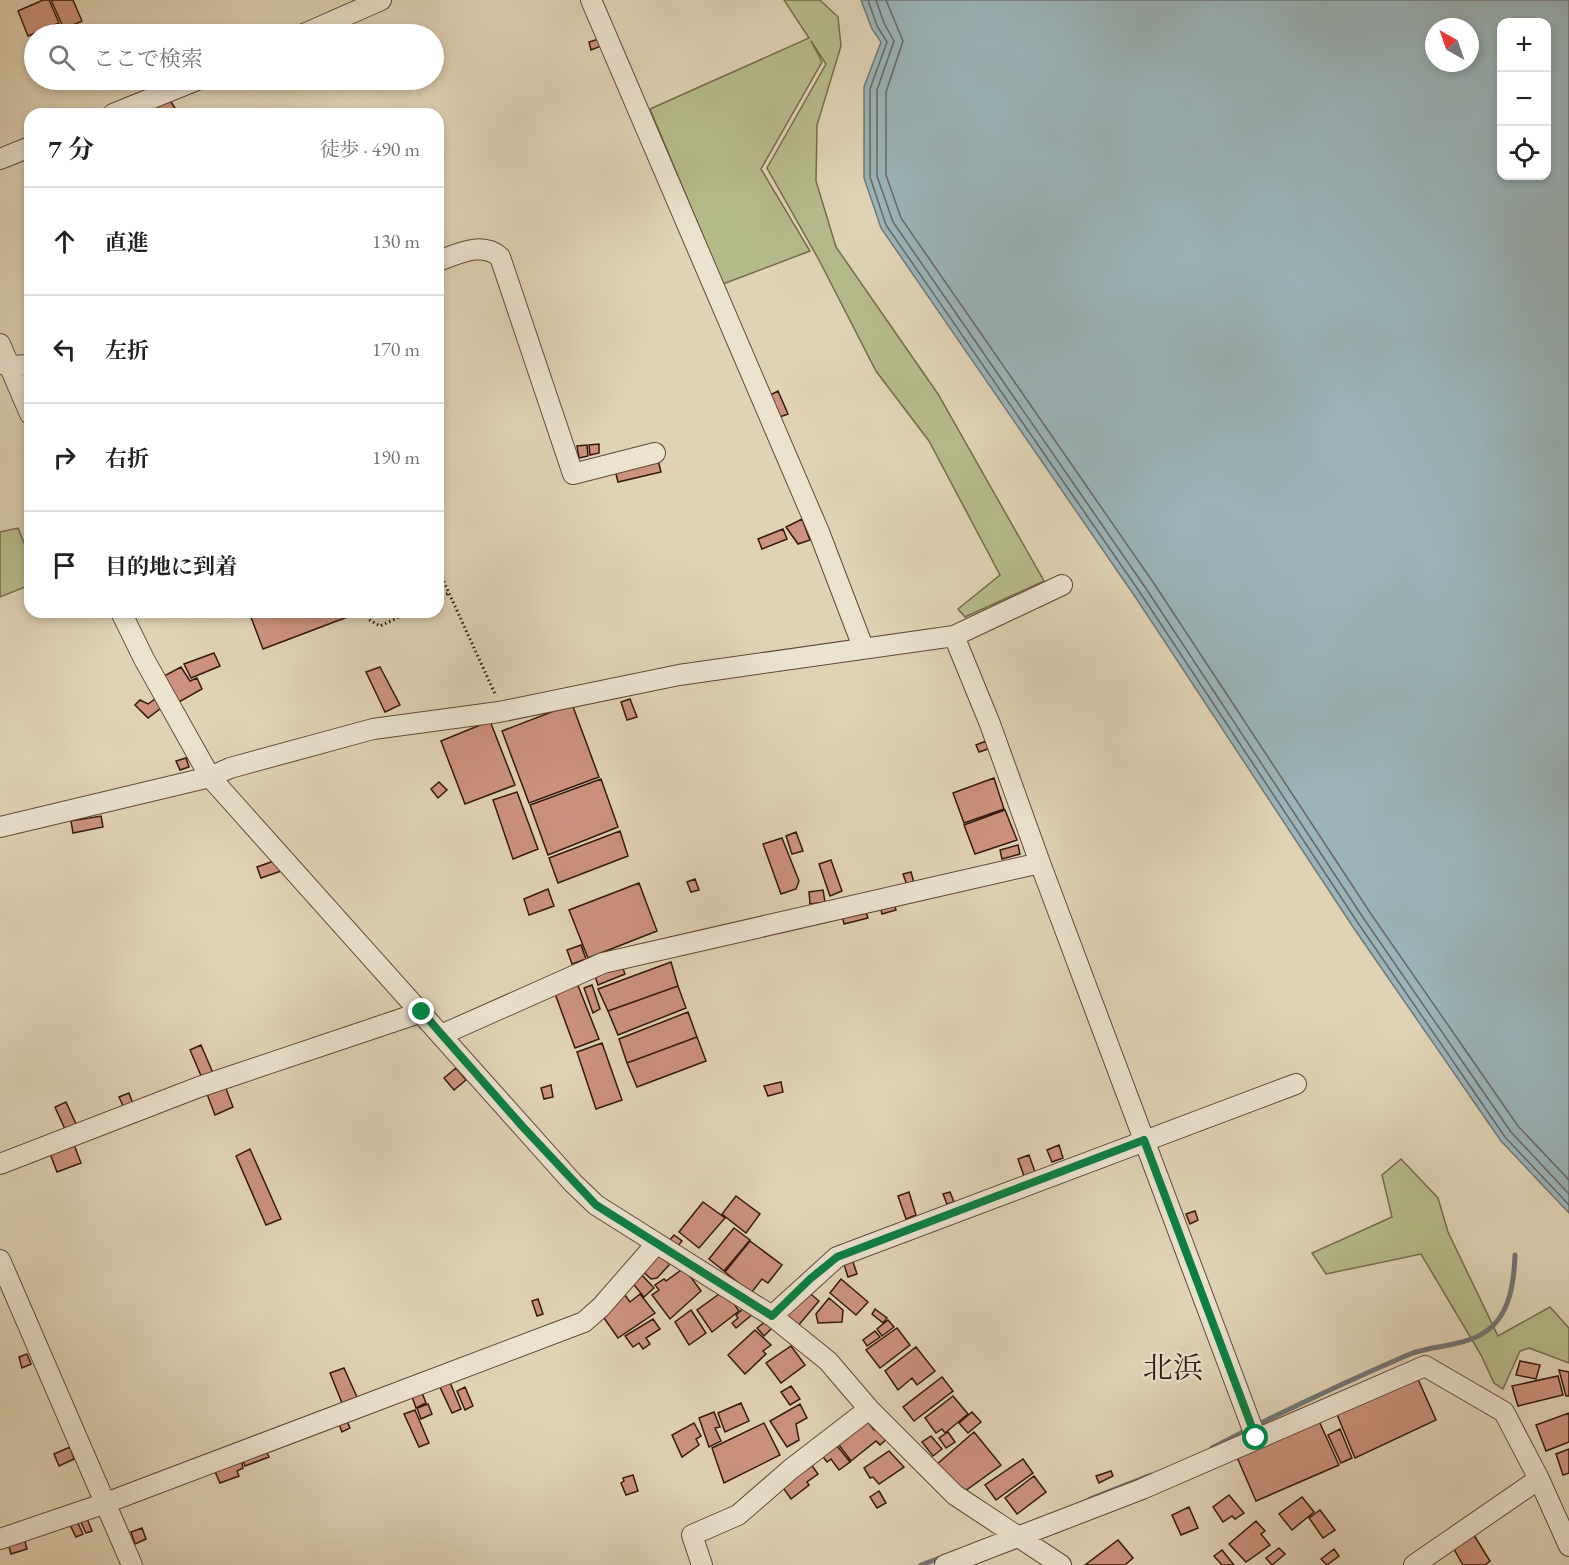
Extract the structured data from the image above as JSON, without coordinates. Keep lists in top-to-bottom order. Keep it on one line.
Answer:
{"districts":["北浜"],"north":"top left","page":{"map_buttons":["+","−"],"search":"ここで検索","heading":["7 分","徒歩 · 490 m"],"list":[["直進","130 m"],["左折","170 m"],["右折","190 m"],"目的地に到着"]}}
